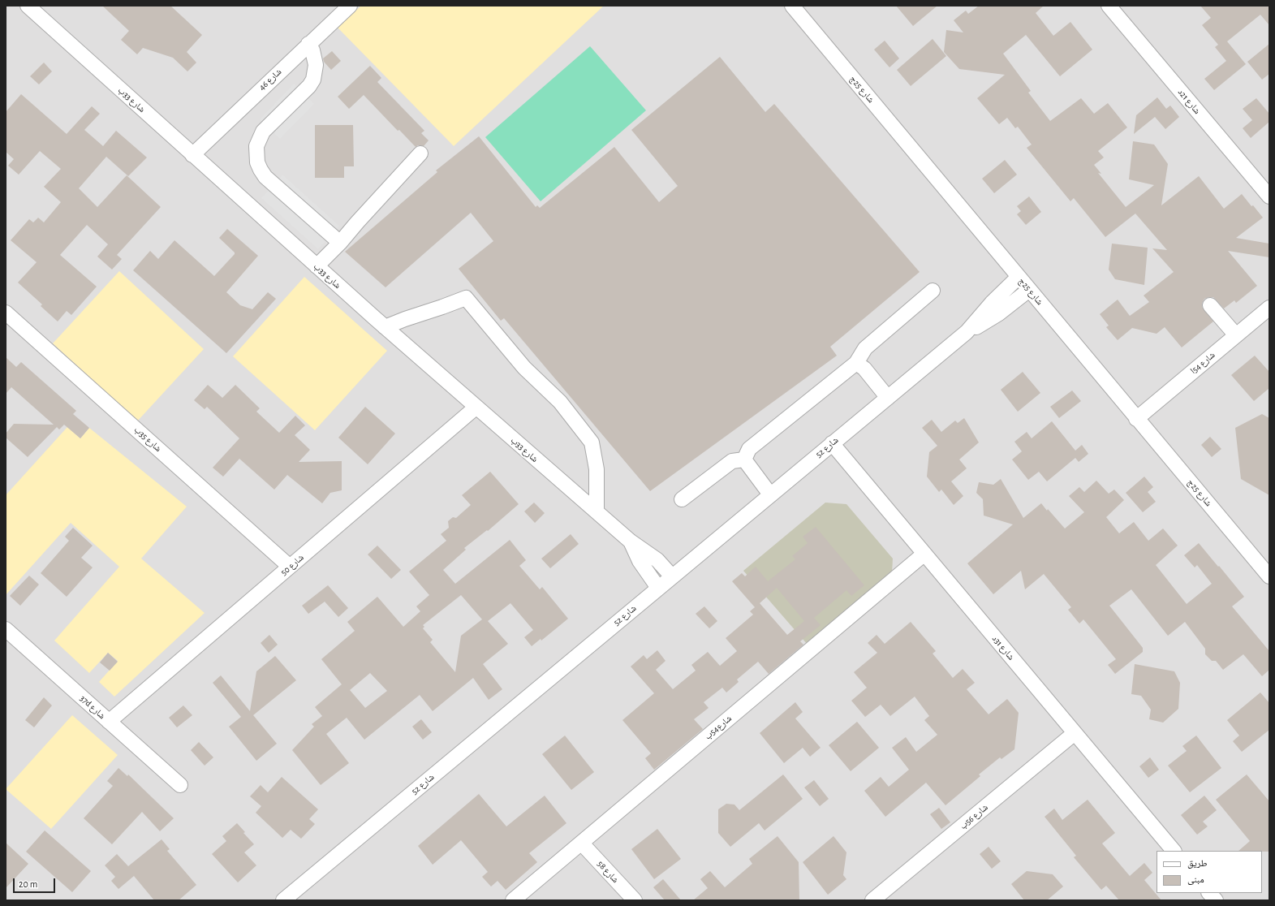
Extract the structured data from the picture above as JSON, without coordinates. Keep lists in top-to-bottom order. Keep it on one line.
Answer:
{"streets":{"street":["شارع 46","شارع 25ج","شارع 33ب","شارع 21د","شارع 54ا","شارع 35ب","شارع 52","شارع 50","شارع 31د","37d شارع","شارع54ب","شارع 56ب","شارع 58"]},"crossings":[["شارع 46","شارع 33ب"],["شارع 25ج","شارع 54ا"],["شارع 25ج","شارع 52"],["شارع 33ب","شارع 52"],["شارع 33ب","شارع 50"],["شارع 35ب","شارع 50"],["شارع 52","شارع 31د"],["شارع 50","37d شارع"],["شارع 31د","شارع54ب"],["شارع 31د","شارع 56ب"],["شارع54ب","شارع 58"]],"legend":["طريق","مبنى"],"scale_bar":"20 m"}
